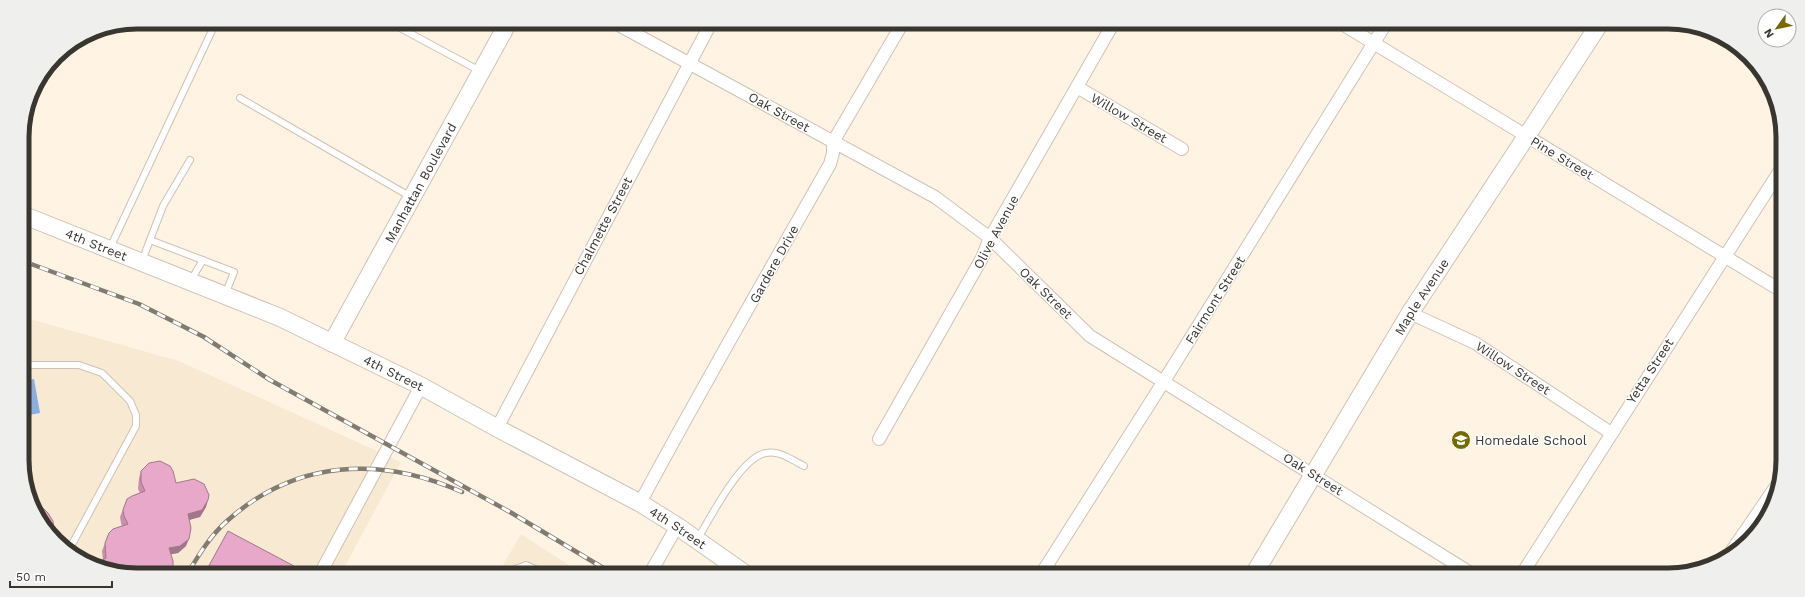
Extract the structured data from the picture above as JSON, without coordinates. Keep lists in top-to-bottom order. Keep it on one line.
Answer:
{"streets":{"street":["Oak Street","Willow Street","Pine Street","Manhattan Boulevard","Chalmette Street","Olive Avenue","4th Street","Gardere Drive","Maple Avenue","Fairmont Street","Yetta Street"]},"crossings":[["Oak Street","Chalmette Street"],["Oak Street","Olive Avenue"],["Oak Street","Gardere Drive"],["Oak Street","Maple Avenue"],["Oak Street","Fairmont Street"],["Willow Street","Olive Avenue"],["Willow Street","Maple Avenue"],["Willow Street","Yetta Street"],["Pine Street","Maple Avenue"],["Pine Street","Fairmont Street"],["Pine Street","Yetta Street"],["Manhattan Boulevard","4th Street"],["Chalmette Street","4th Street"],["4th Street","Gardere Drive"]],"places":{"school or university":["Homedale School"]},"scale_bar":"50 m","north":"bottom left"}
